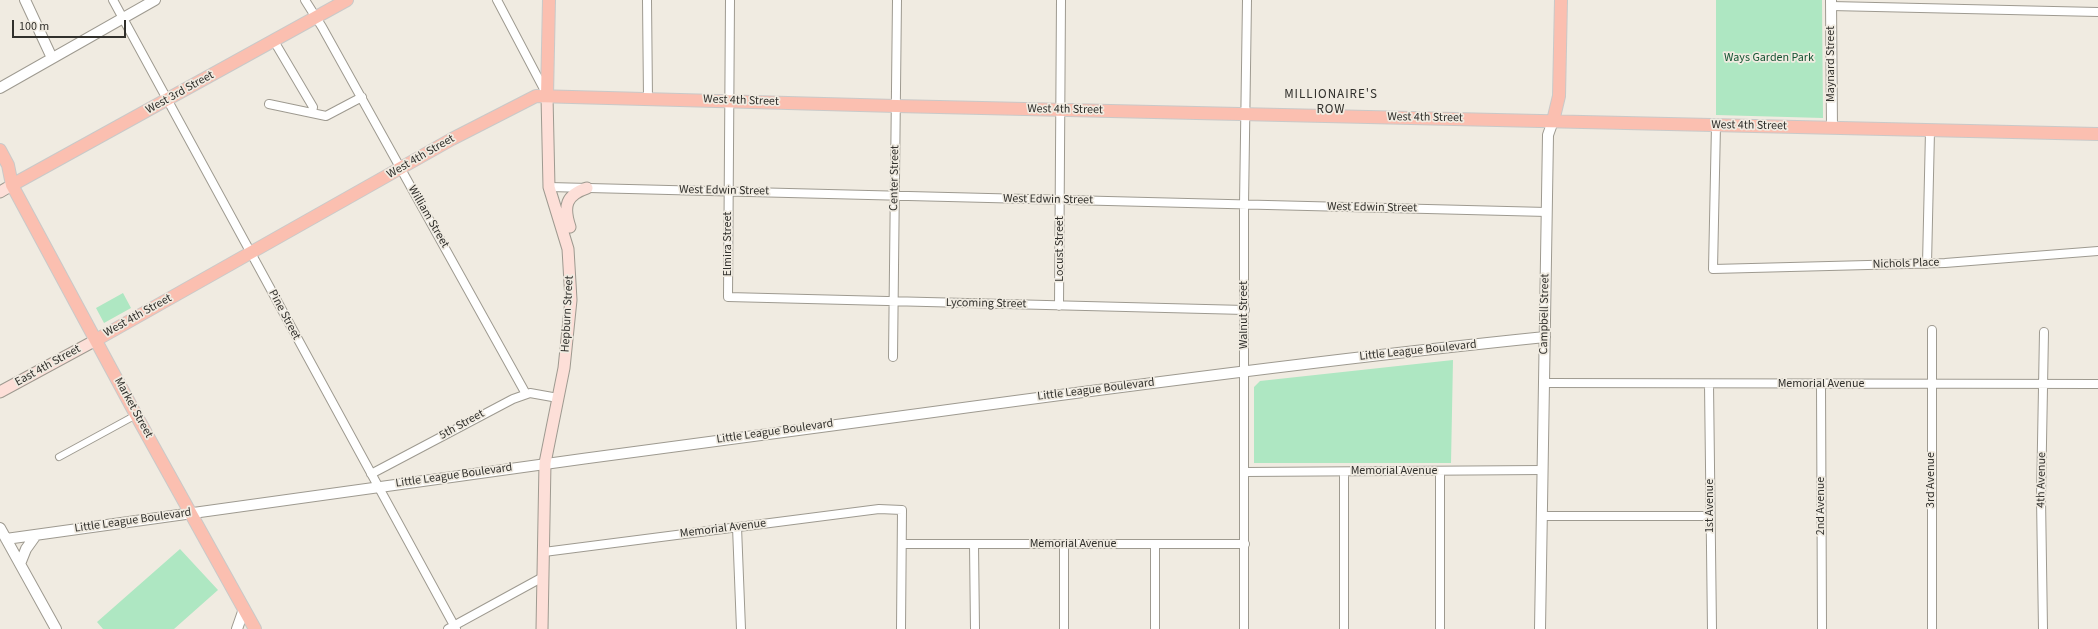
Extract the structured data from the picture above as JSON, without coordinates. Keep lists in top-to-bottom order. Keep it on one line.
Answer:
{"streets":{"main road":["West 3rd Street","West 4th Street","Hepburn Street","Campbell Street","East 4th Street","Market Street"],"street":["Maynard Street","Center Street","West Edwin Street","William Street","Elmira Street","Locust Street","Nichols Place","Lycoming Street","Pine Street","Walnut Street","Little League Boulevard","Memorial Avenue","5th Street","3rd Avenue","4th Avenue","1st Avenue","2nd Avenue"]},"crossings":[["Maynard Street","West 4th Street"],["West 3rd Street","William Street"],["West 3rd Street","Pine Street"],["West 3rd Street","Market Street"],["West 4th Street","Center Street"],["West 4th Street","William Street"],["West 4th Street","Elmira Street"],["West 4th Street","Locust Street"],["West 4th Street","Nichols Place"],["West 4th Street","Hepburn Street"],["West 4th Street","Campbell Street"],["West 4th Street","Pine Street"],["West 4th Street","Walnut Street"],["West 4th Street","East 4th Street"],["West 4th Street","Market Street"],["Center Street","West Edwin Street"],["Center Street","Lycoming Street"],["West Edwin Street","Elmira Street"],["West Edwin Street","Locust Street"],["West Edwin Street","Hepburn Street"],["West Edwin Street","Campbell Street"],["West Edwin Street","Walnut Street"],["William Street","5th Street"],["Elmira Street","Lycoming Street"],["Locust Street","Lycoming Street"],["Lycoming Street","Walnut Street"],["Hepburn Street","Little League Boulevard"],["Hepburn Street","Memorial Avenue"],["Hepburn Street","5th Street"],["Campbell Street","Little League Boulevard"],["Campbell Street","Memorial Avenue"],["Pine Street","Little League Boulevard"],["Pine Street","5th Street"],["Walnut Street","Little League Boulevard"],["Walnut Street","Memorial Avenue"],["Little League Boulevard","Market Street"],["East 4th Street","Market Street"],["Memorial Avenue","3rd Avenue"],["Memorial Avenue","4th Avenue"],["Memorial Avenue","1st Avenue"],["Memorial Avenue","2nd Avenue"]],"districts":["MILLIONAIRE'S ROW"],"parks":["Ways Garden Park"],"scale_bar":"100 m"}
